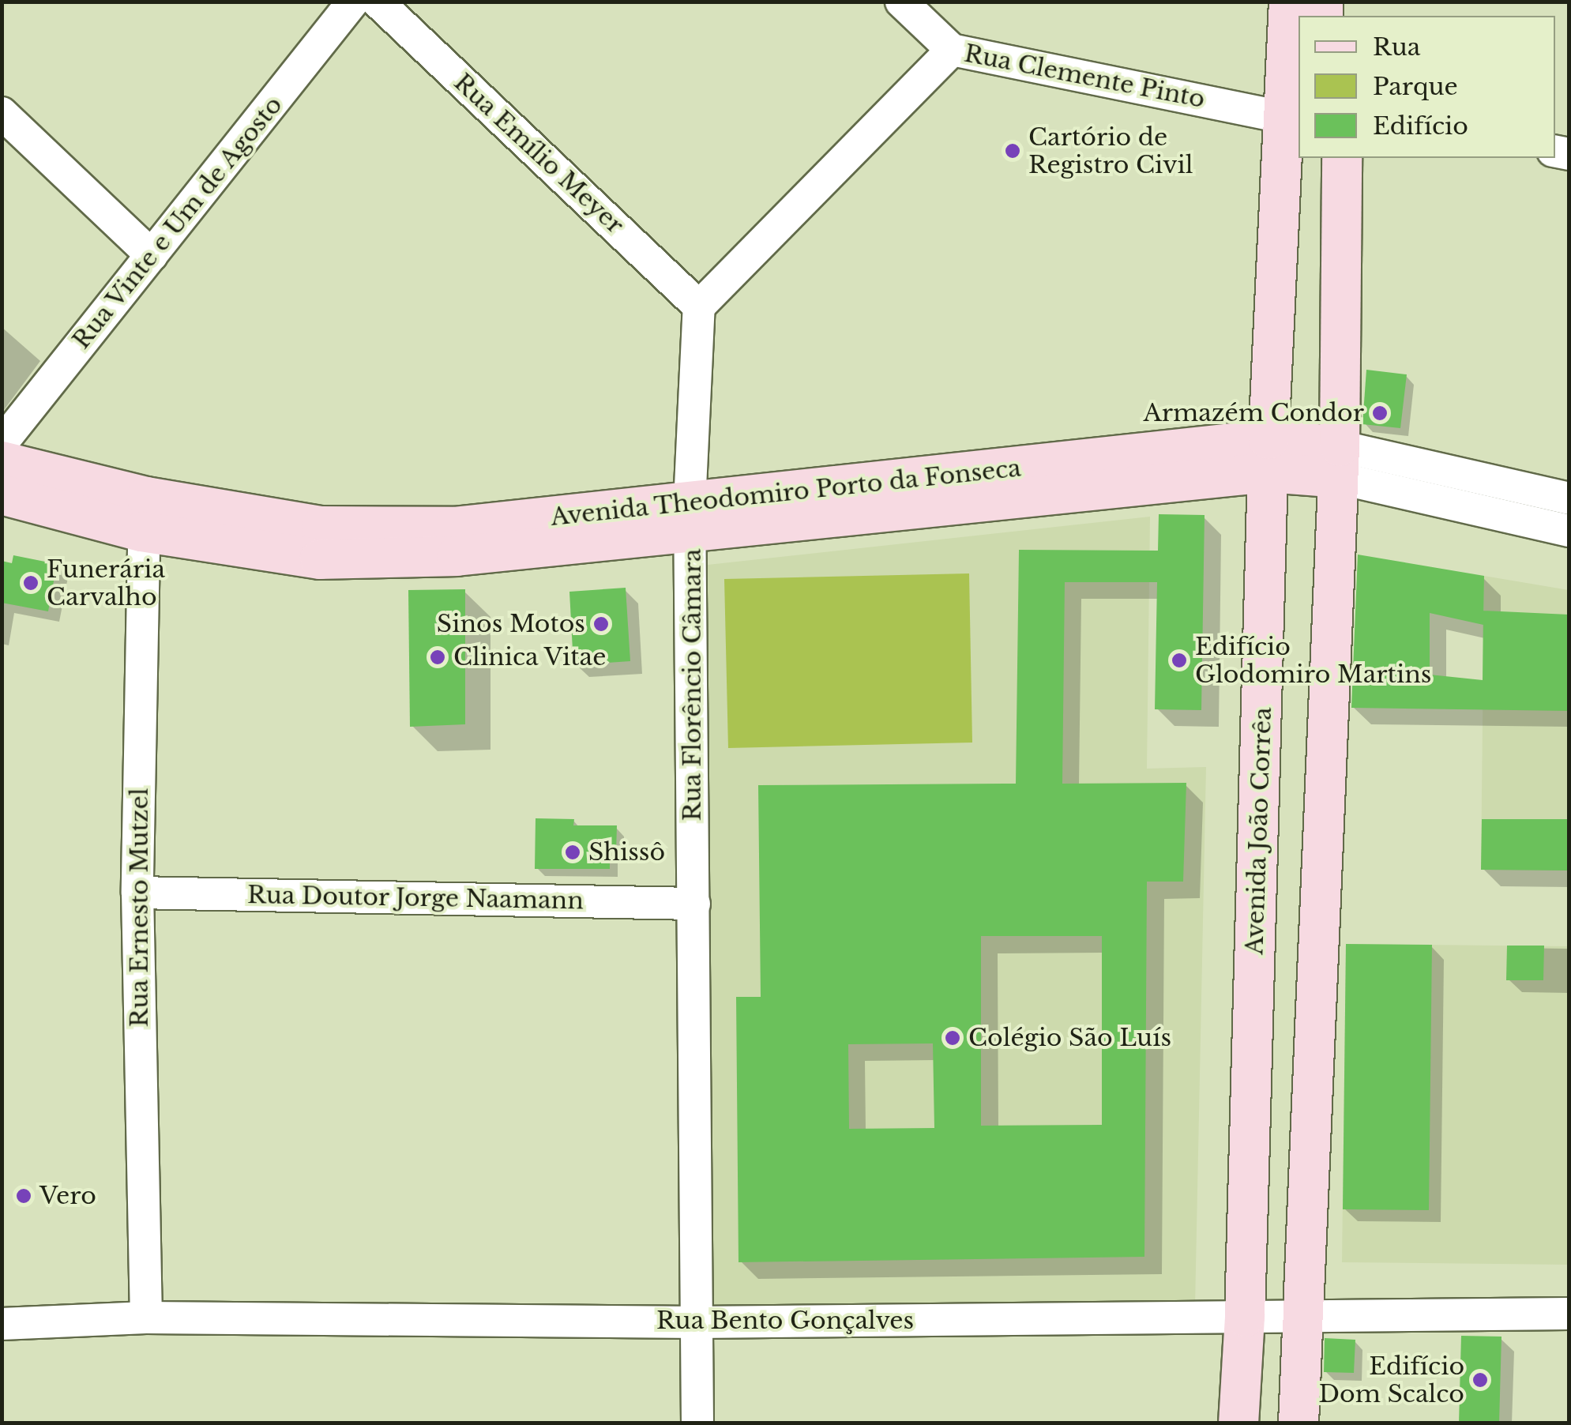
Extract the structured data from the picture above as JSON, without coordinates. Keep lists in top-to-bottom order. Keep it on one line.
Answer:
{"streets":{"main road":["Avenida Theodomiro Porto da Fonseca","Avenida João Corrêa"],"street":["Rua Clemente Pinto","Rua Emílio Meyer","Rua Vinte e Um de Agosto","Rua Florêncio Câmara","Rua Doutor Jorge Naamann","Rua Ernesto Mutzel","Rua Bento Gonçalves"]},"crossings":[["Rua Clemente Pinto","Avenida João Corrêa"],["Rua Emílio Meyer","Rua Florêncio Câmara"],["Avenida Theodomiro Porto da Fonseca","Rua Florêncio Câmara"],["Avenida Theodomiro Porto da Fonseca","Avenida João Corrêa"],["Avenida Theodomiro Porto da Fonseca","Rua Ernesto Mutzel"],["Rua Florêncio Câmara","Rua Doutor Jorge Naamann"],["Rua Florêncio Câmara","Rua Bento Gonçalves"],["Avenida João Corrêa","Rua Bento Gonçalves"],["Rua Doutor Jorge Naamann","Rua Ernesto Mutzel"],["Rua Ernesto Mutzel","Rua Bento Gonçalves"]],"places":["Cartório de Registro Civil","Armazém Condor","Funerária Carvalho","Sinos Motos","Clinica Vitae","Edifício Glodomiro Martins","Shissô","Colégio São Luís","Vero","Edifício Dom Scalco"],"legend":["Rua","Parque","Edifício"]}
